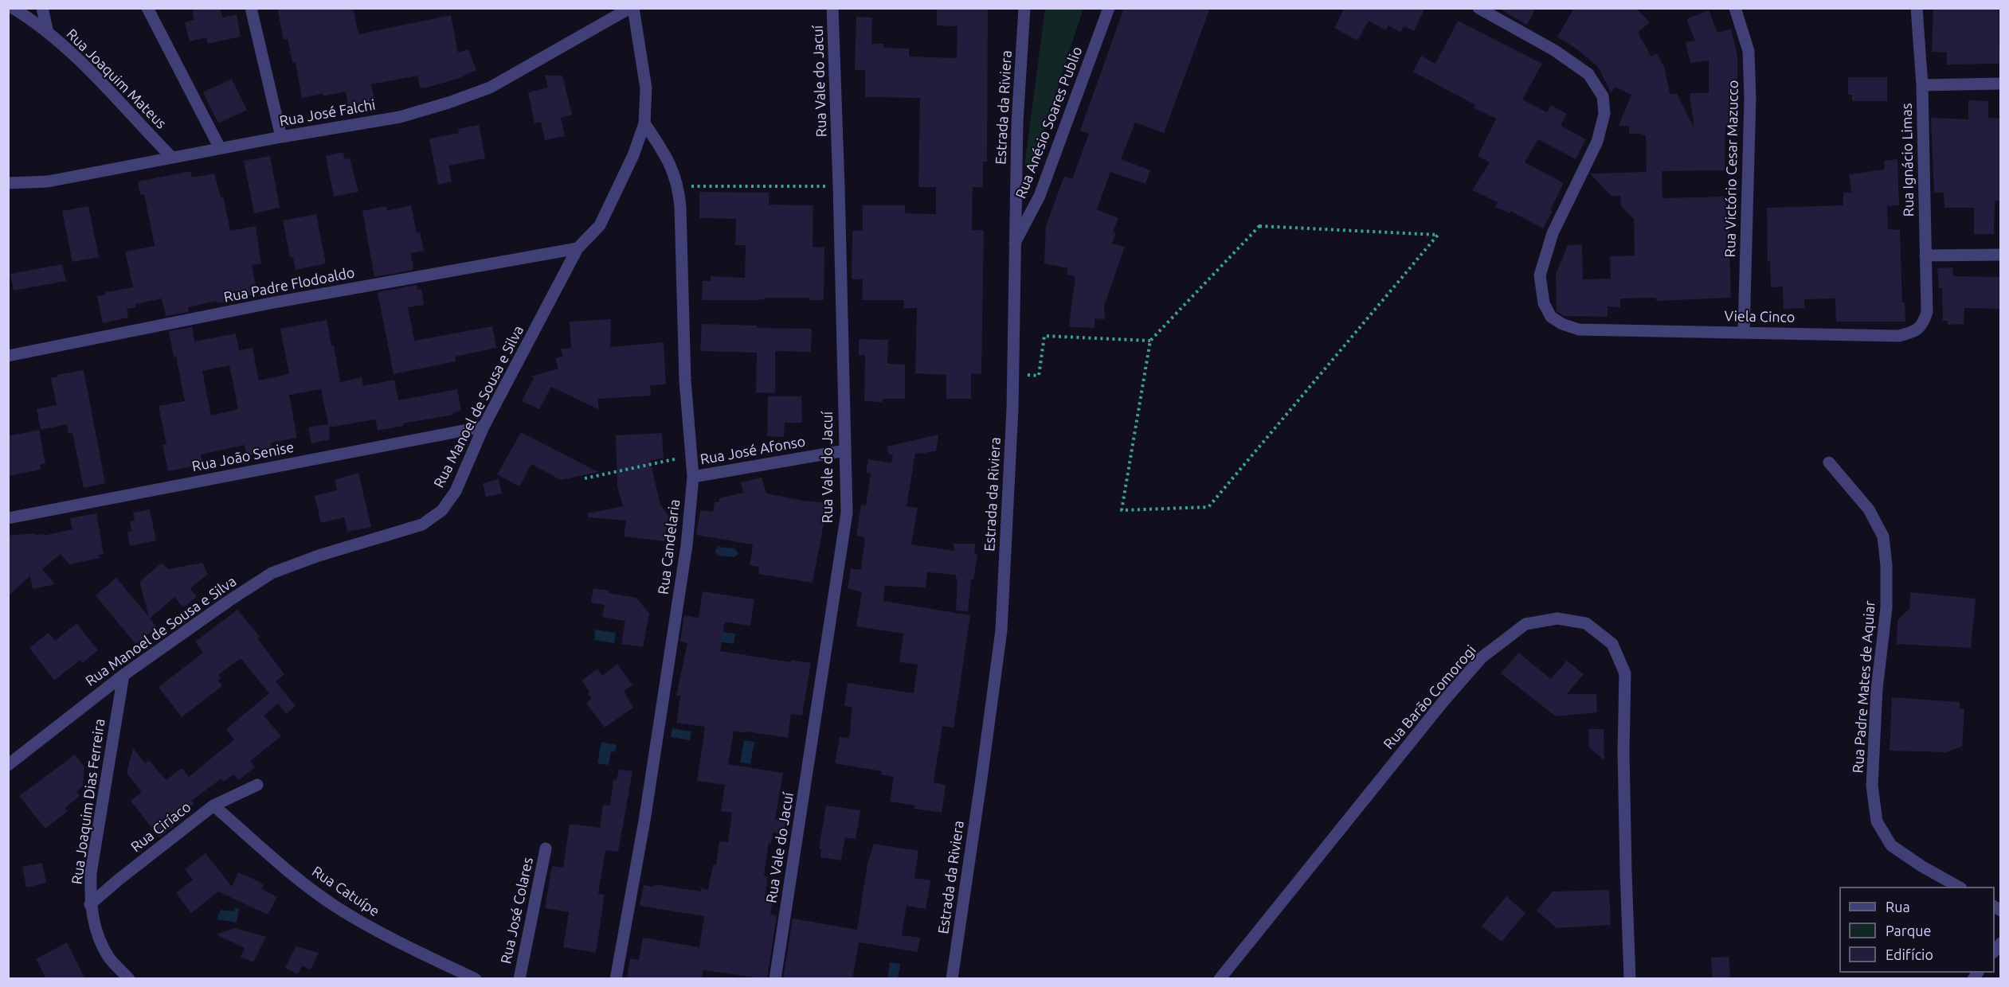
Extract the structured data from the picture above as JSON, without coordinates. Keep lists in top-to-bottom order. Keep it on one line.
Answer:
{"streets":{"street":["Rua Joaquim Mateus","Rua Vale do Jacuí","Estrada da Riviera","Rua José Falchi","Rua Anésio Soares Publio","Rua Ignácio Limas","Rua Victório Cesar Mazucco","Rua Padre Flodoaldo","Viela Cinco","Rua Manoel de Sousa e Silva","Rua José Afonso","Rua João Senise","Rua Candelaria","Rua Padre Mates de Aquiar","Rua Barão Comorogi","Rua Joaquim Dias Ferreira","Rua Ciríaco","Rua Catuípe","Rua José Colares"]},"crossings":[["Rua Joaquim Mateus","Rua José Falchi"],["Rua Vale do Jacuí","Rua José Afonso"],["Estrada da Riviera","Rua Anésio Soares Publio"],["Rua José Falchi","Rua Manoel de Sousa e Silva"],["Rua Ignácio Limas","Viela Cinco"],["Rua Victório Cesar Mazucco","Viela Cinco"],["Rua Padre Flodoaldo","Rua Manoel de Sousa e Silva"],["Rua Manoel de Sousa e Silva","Rua João Senise"],["Rua Manoel de Sousa e Silva","Rua Candelaria"],["Rua Manoel de Sousa e Silva","Rua Joaquim Dias Ferreira"],["Rua José Afonso","Rua Candelaria"],["Rua Joaquim Dias Ferreira","Rua Ciríaco"],["Rua Ciríaco","Rua Catuípe"]],"legend":["Rua","Parque","Edifício"]}
